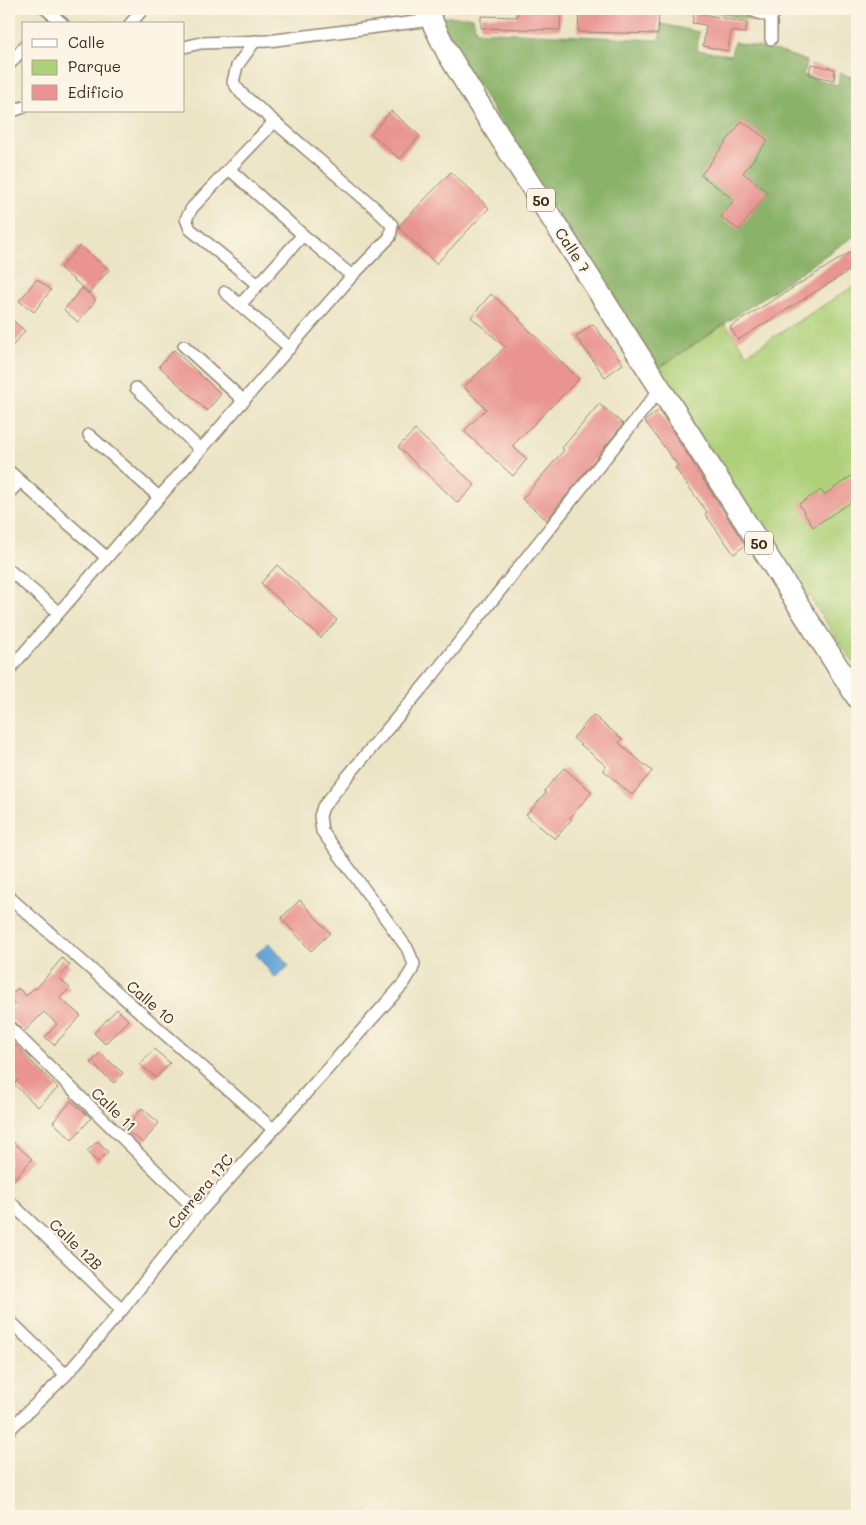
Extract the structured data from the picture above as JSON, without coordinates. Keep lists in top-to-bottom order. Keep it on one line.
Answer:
{"streets":{"highway":["50","Calle 7"],"street":["Calle 10","Calle 11","Carrera 17C","Calle 12B"]},"crossings":[["50","Calle 7"],["50","Carrera 17C"],["Calle 7","Carrera 17C"],["Calle 10","Carrera 17C"],["Calle 11","Carrera 17C"],["Carrera 17C","Calle 12B"]],"legend":["Calle","Parque","Edificio"]}
